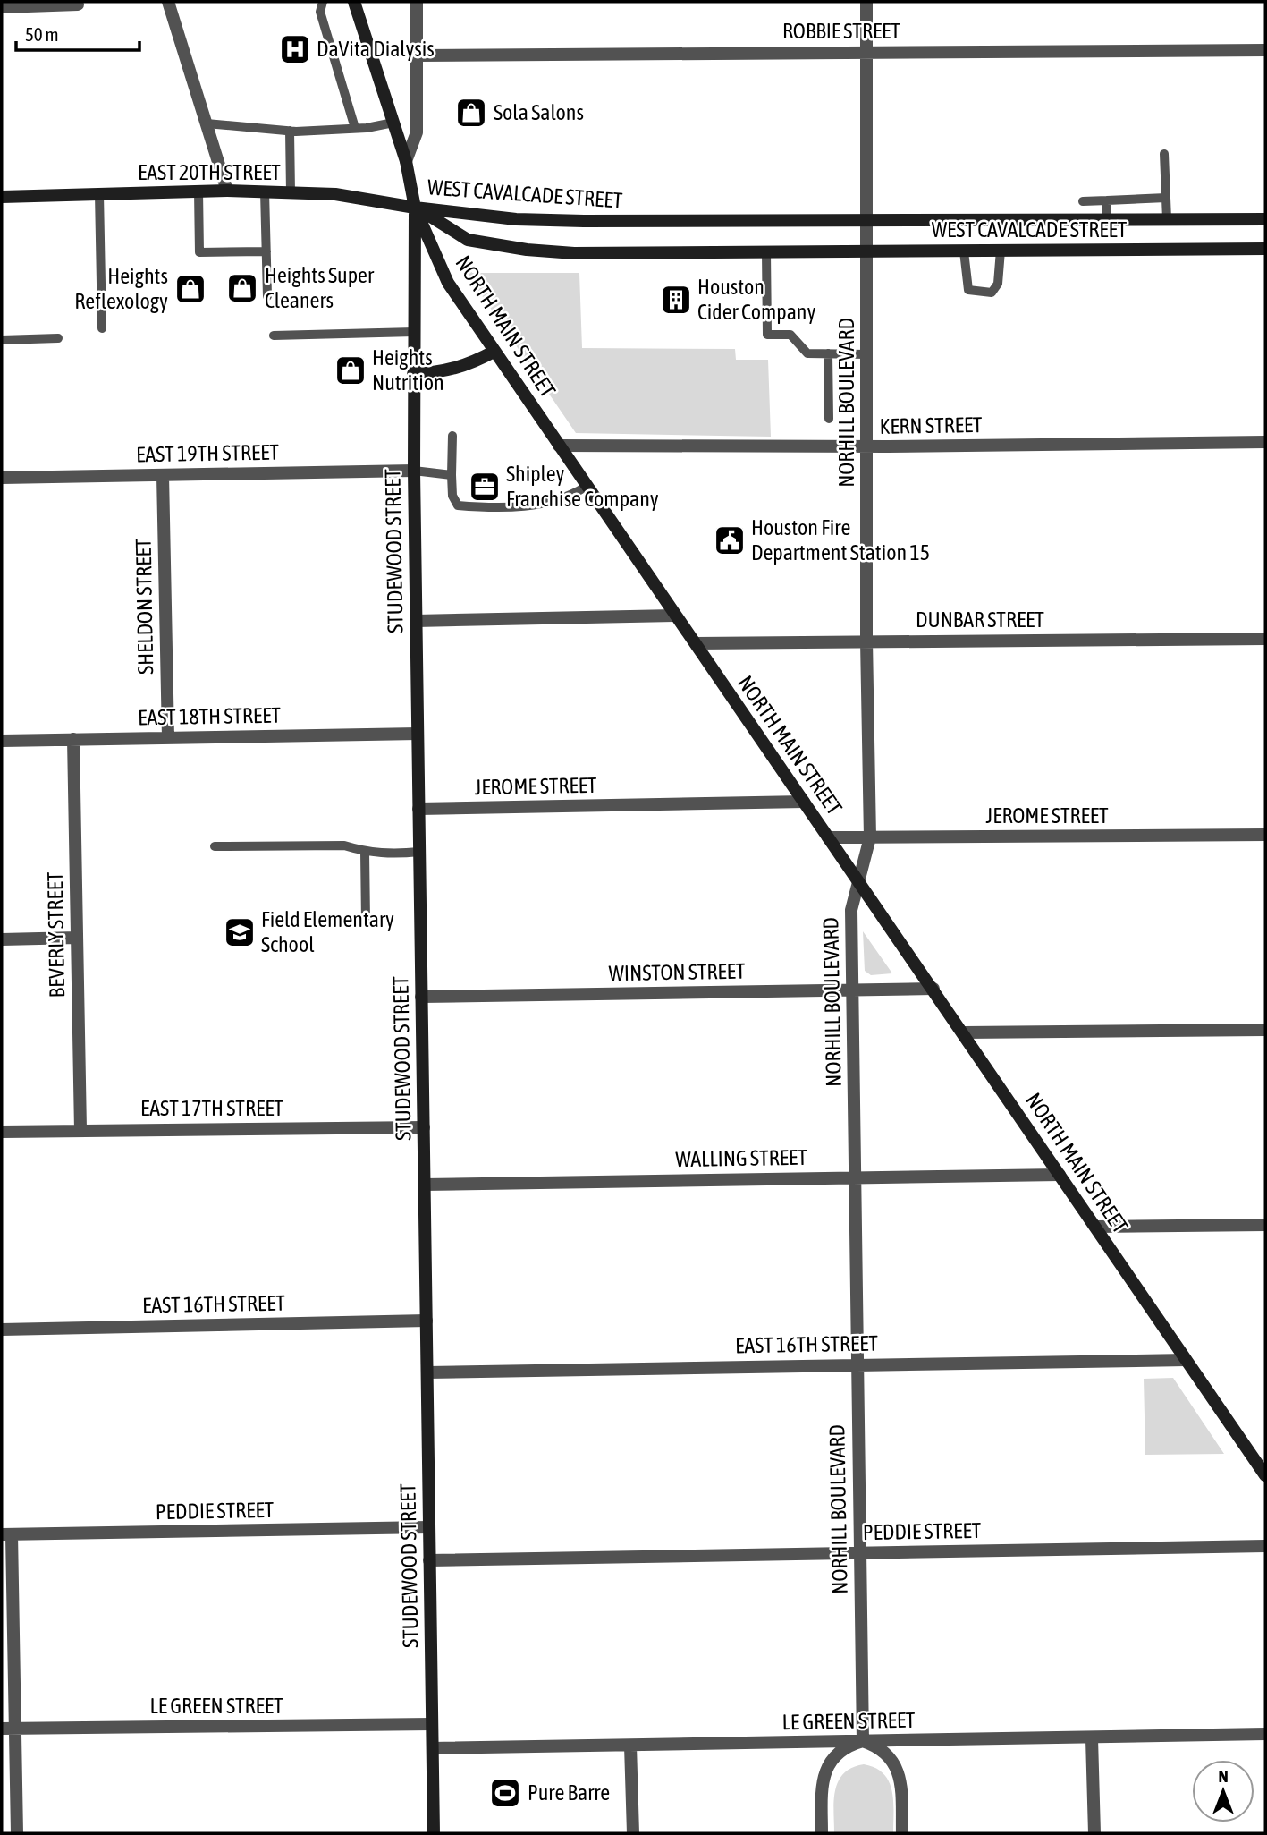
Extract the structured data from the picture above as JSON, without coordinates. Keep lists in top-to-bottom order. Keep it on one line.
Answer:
{"streets":{"main road":["EAST 20TH STREET","WEST CAVALCADE STREET","NORTH MAIN STREET","STUDEWOOD STREET"],"street":["ROBBIE STREET","NORHILL BOULEVARD","KERN STREET","EAST 19TH STREET","SHELDON STREET","DUNBAR STREET","EAST 18TH STREET","JEROME STREET","BEVERLY STREET","WINSTON STREET","EAST 17TH STREET","WALLING STREET","EAST 16TH STREET","PEDDIE STREET","LE GREEN STREET"]},"crossings":[["ROBBIE STREET","NORHILL BOULEVARD"],["EAST 20TH STREET","WEST CAVALCADE STREET"],["EAST 20TH STREET","NORTH MAIN STREET"],["EAST 20TH STREET","STUDEWOOD STREET"],["WEST CAVALCADE STREET","NORTH MAIN STREET"],["WEST CAVALCADE STREET","NORHILL BOULEVARD"],["WEST CAVALCADE STREET","STUDEWOOD STREET"],["NORTH MAIN STREET","NORHILL BOULEVARD"],["NORTH MAIN STREET","KERN STREET"],["NORTH MAIN STREET","STUDEWOOD STREET"],["NORTH MAIN STREET","DUNBAR STREET"],["NORTH MAIN STREET","JEROME STREET"],["NORTH MAIN STREET","WINSTON STREET"],["NORTH MAIN STREET","WALLING STREET"],["NORTH MAIN STREET","EAST 16TH STREET"],["NORHILL BOULEVARD","KERN STREET"],["NORHILL BOULEVARD","DUNBAR STREET"],["NORHILL BOULEVARD","JEROME STREET"],["NORHILL BOULEVARD","WINSTON STREET"],["NORHILL BOULEVARD","WALLING STREET"],["NORHILL BOULEVARD","EAST 16TH STREET"],["NORHILL BOULEVARD","PEDDIE STREET"],["NORHILL BOULEVARD","LE GREEN STREET"],["EAST 19TH STREET","STUDEWOOD STREET"],["EAST 19TH STREET","SHELDON STREET"],["STUDEWOOD STREET","EAST 18TH STREET"],["STUDEWOOD STREET","JEROME STREET"],["STUDEWOOD STREET","WINSTON STREET"],["STUDEWOOD STREET","EAST 17TH STREET"],["STUDEWOOD STREET","WALLING STREET"],["STUDEWOOD STREET","EAST 16TH STREET"],["STUDEWOOD STREET","PEDDIE STREET"],["STUDEWOOD STREET","LE GREEN STREET"],["SHELDON STREET","EAST 18TH STREET"],["EAST 18TH STREET","BEVERLY STREET"],["BEVERLY STREET","EAST 17TH STREET"]],"places":{"hospital":["DaVita Dialysis"],"shop":["Sola Salons","Heights Super Cleaners","Heights Reflexology","Heights Nutrition"],"building":["Houston Cider Company"],"office":["Shipley Franchise Company"],"public building":["Houston Fire Department Station 15"],"school or university":["Field Elementary School"],"sports":["Pure Barre"]},"scale_bar":"50 m","north":"top"}
